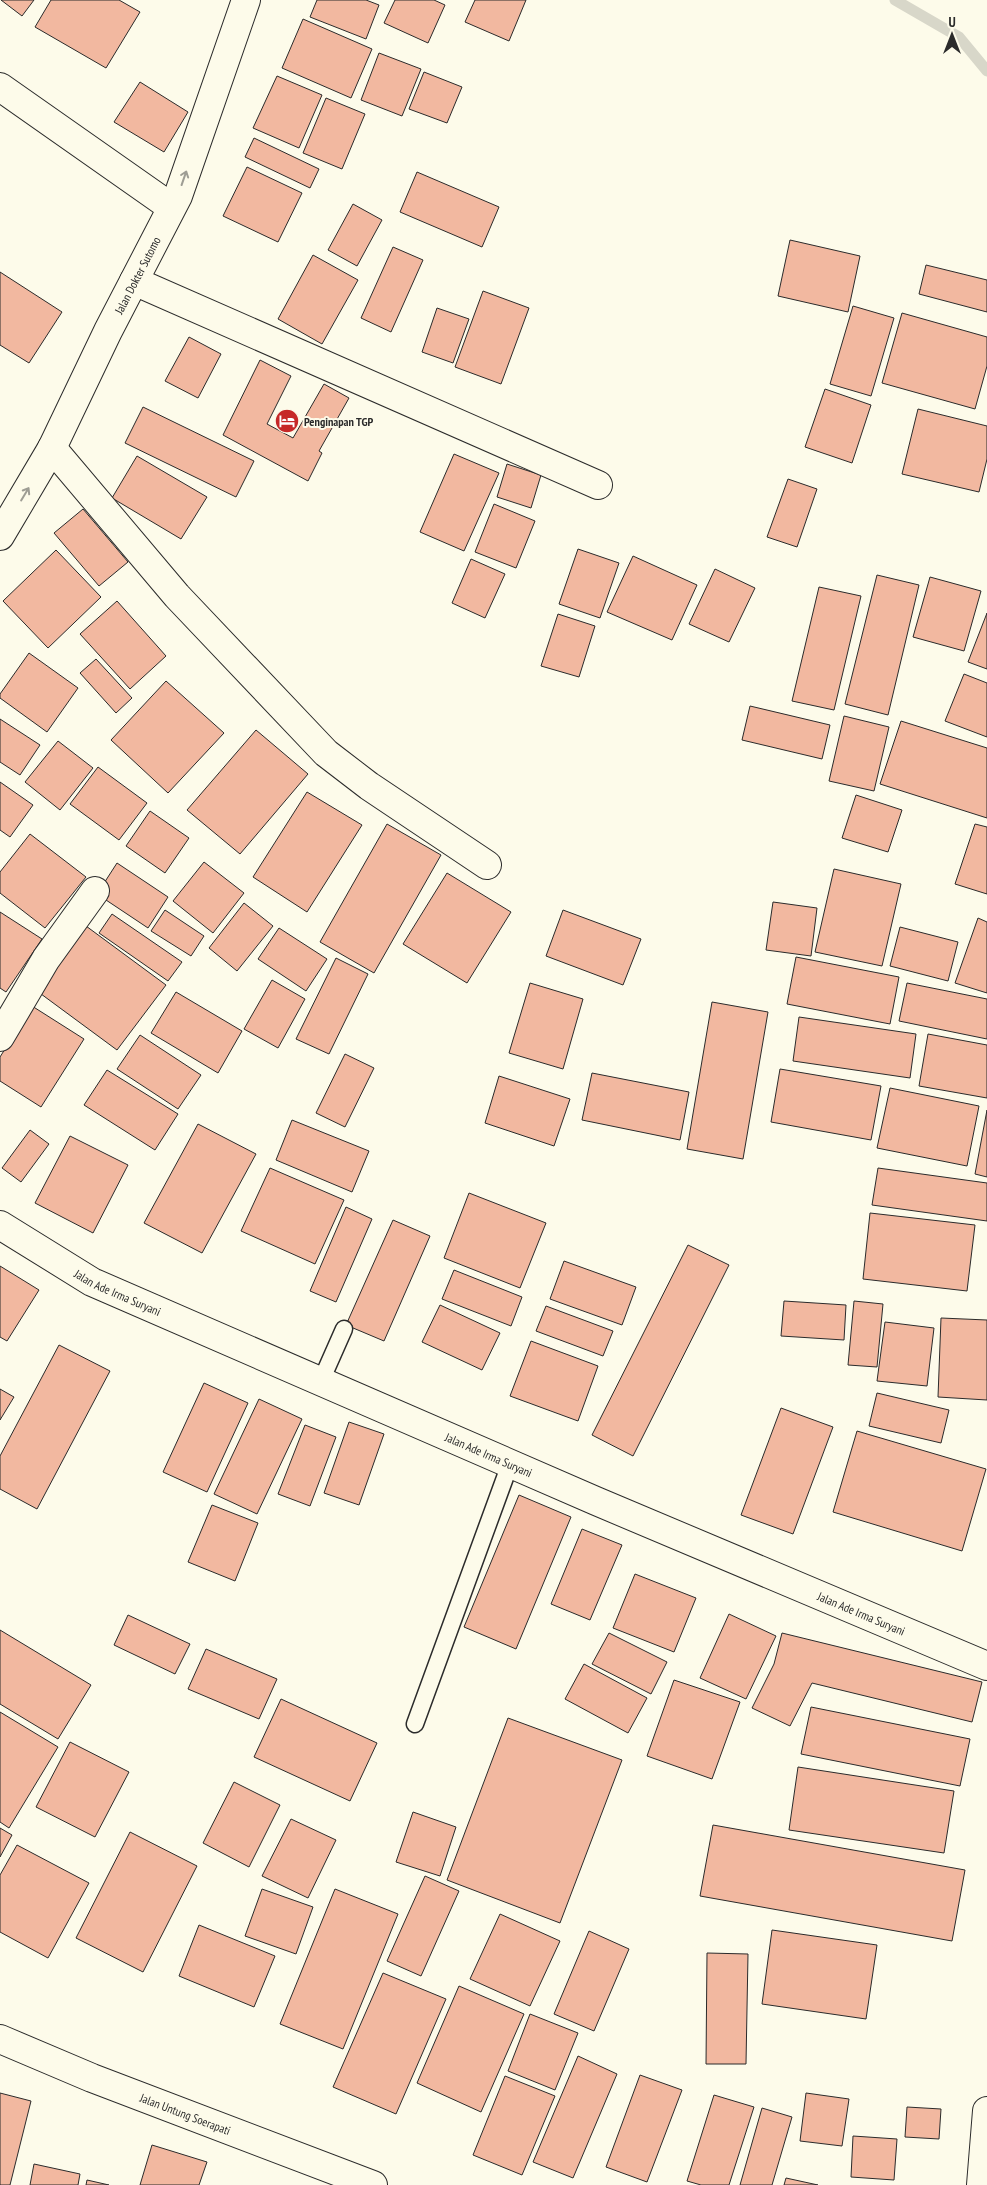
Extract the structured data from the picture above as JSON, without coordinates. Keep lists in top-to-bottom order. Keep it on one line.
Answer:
{"streets":{"main road":["Jalan Dokter Sutomo","Jalan Ade Irma Suryani","Jalan Untung Soerapati"]},"one_way":["Jalan Dokter Sutomo"],"places":{"hotel":["Penginapan TGP"]},"north":"top"}
